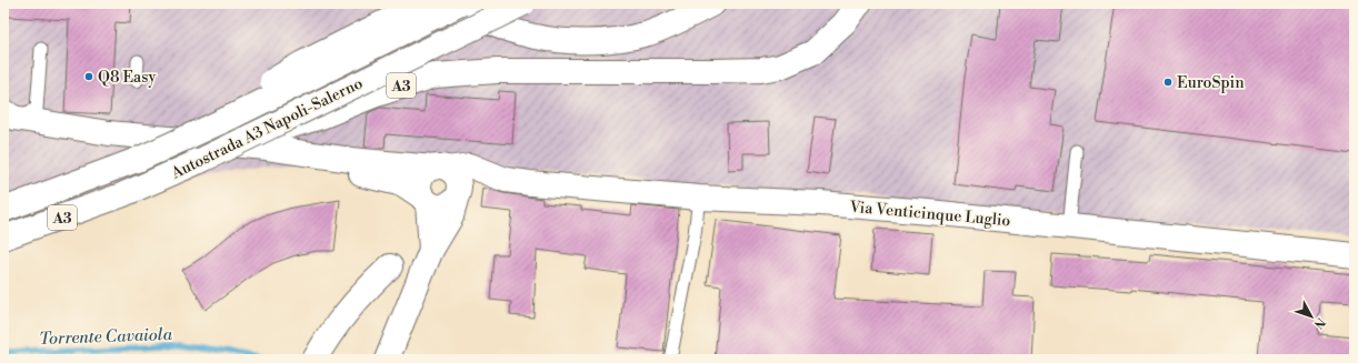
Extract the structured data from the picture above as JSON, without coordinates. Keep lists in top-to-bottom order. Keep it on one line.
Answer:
{"streets":{"main road":["A3","Autostrada A3 Napoli-Salerno","Via Venticinque Luglio"]},"crossings":[["A3","Autostrada A3 Napoli-Salerno"]],"water":["Torrente Cavaiola"],"places":["Q8 Easy","EuroSpin"],"north":"bottom right"}
